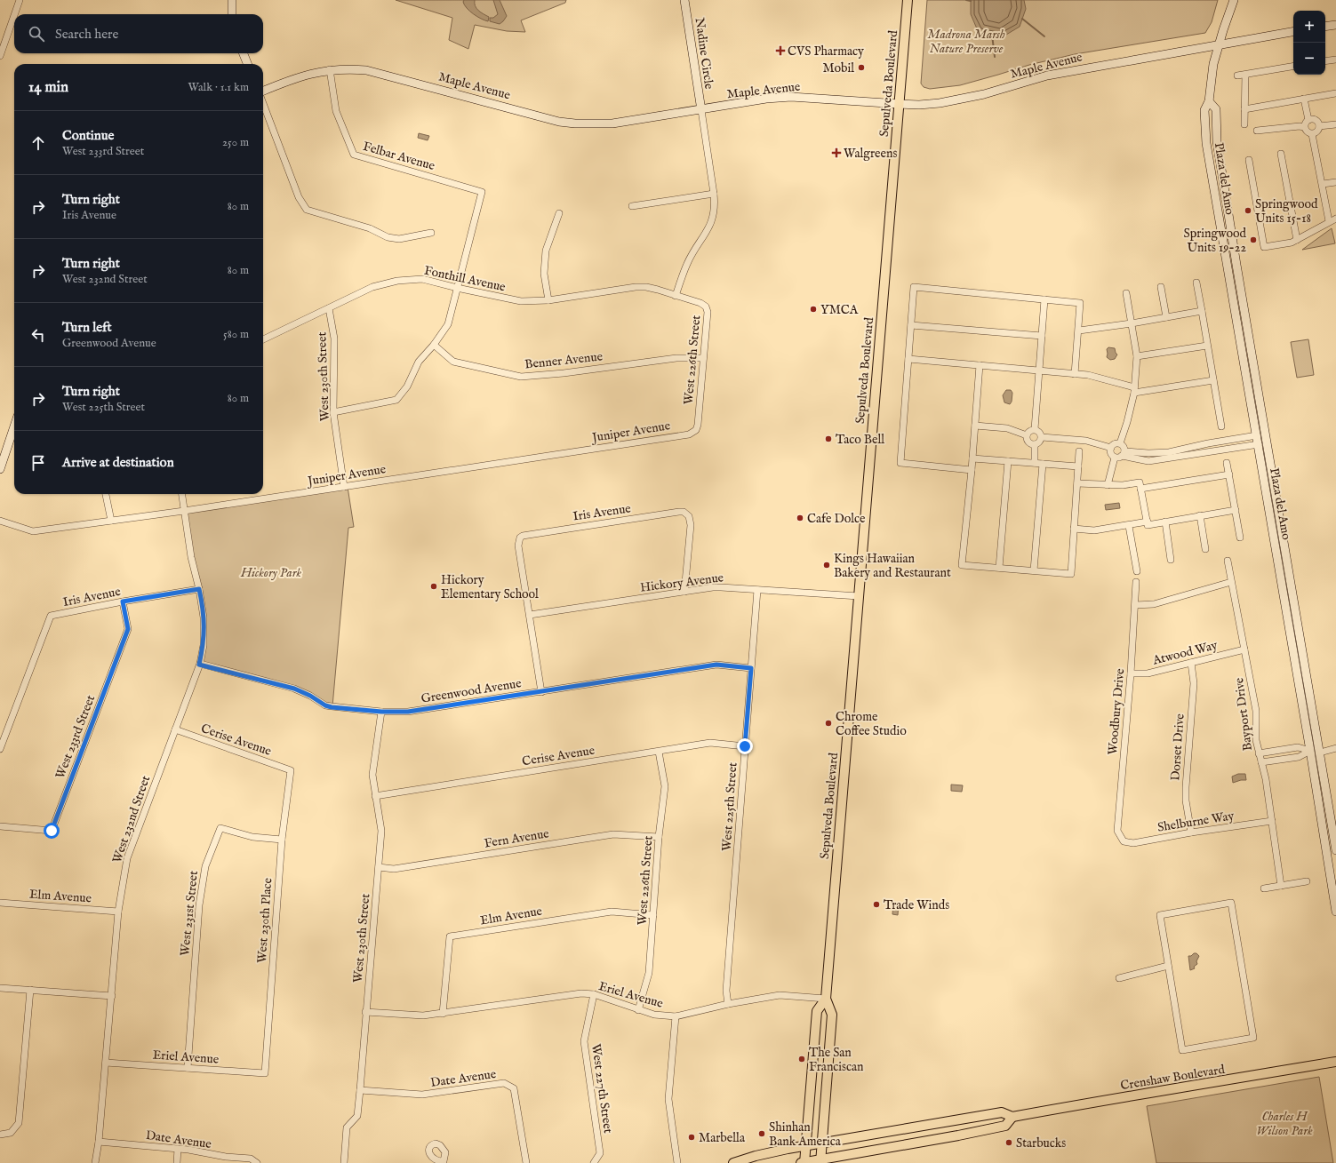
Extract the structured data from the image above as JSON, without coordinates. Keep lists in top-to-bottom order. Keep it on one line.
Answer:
{"streets":{"main road":["Nadine Circle","Maple Avenue","Sepulveda Boulevard","Plaza del Amo","Crenshaw Boulevard"],"street":["Felbar Avenue","Fonthill Avenue","Benner Avenue","West 226th Street","West 230th Street","Juniper Avenue","Iris Avenue","Hickory Avenue","Atwood Way","Greenwood Avenue","Woodbury Drive","Bayport Drive","West 233rd Street","Cerise Avenue","Dorset Drive","West 225th Street","West 232nd Street","Shelburne Way","Fern Avenue","Elm Avenue","West 231st Street","West 230th Place","Eriel Avenue","Date Avenue","West 227th Street"]},"crossings":[["Nadine Circle","Maple Avenue"],["Maple Avenue","Sepulveda Boulevard"],["Maple Avenue","Felbar Avenue"],["Maple Avenue","Plaza del Amo"],["Sepulveda Boulevard","Hickory Avenue"],["Sepulveda Boulevard","Eriel Avenue"],["Sepulveda Boulevard","Crenshaw Boulevard"],["Felbar Avenue","Fonthill Avenue"],["Fonthill Avenue","West 226th Street"],["Fonthill Avenue","West 230th Street"],["Benner Avenue","West 226th Street"],["West 226th Street","Juniper Avenue"],["West 226th Street","Cerise Avenue"],["West 226th Street","Fern Avenue"],["West 226th Street","Elm Avenue"],["West 226th Street","Eriel Avenue"],["West 230th Street","Juniper Avenue"],["West 230th Street","Greenwood Avenue"],["West 230th Street","Cerise Avenue"],["West 230th Street","Fern Avenue"],["West 230th Street","Eriel Avenue"],["West 230th Street","Date Avenue"],["Juniper Avenue","West 232nd Street"],["Iris Avenue","Hickory Avenue"],["Iris Avenue","West 233rd Street"],["Iris Avenue","West 232nd Street"],["Hickory Avenue","West 225th Street"],["Atwood Way","Woodbury Drive"],["Atwood Way","Bayport Drive"],["Atwood Way","Dorset Drive"],["Greenwood Avenue","West 225th Street"],["Greenwood Avenue","West 232nd Street"],["Woodbury Drive","Shelburne Way"],["Bayport Drive","Shelburne Way"],["Cerise Avenue","West 225th Street"],["Cerise Avenue","West 232nd Street"],["Cerise Avenue","West 230th Place"],["Dorset Drive","Shelburne Way"],["West 225th Street","Eriel Avenue"],["West 232nd Street","Elm Avenue"],["West 232nd Street","Eriel Avenue"],["West 232nd Street","Date Avenue"],["Elm Avenue","Eriel Avenue"],["West 231st Street","West 230th Place"],["West 231st Street","Eriel Avenue"],["West 230th Place","Eriel Avenue"],["Eriel Avenue","West 227th Street"]],"parks":["Madrona Marsh Nature Preserve","Hickory Park","Charles H Wilson Park"],"places":{"health":["CVS Pharmacy","Walgreens"],"other":["Mobil","Springwood Units 15-18","Springwood Units 19-22","YMCA","Taco Bell","Cafe Dolce","Kings Hawaiian Bakery and Restaurant","Hickory Elementary School","Chrome Coffee Studio","Trade Winds","The San Franciscan","Shinhan Bank America","Marbella","Starbucks"]},"page":{"map_buttons":["+","−"],"search":"Search here","heading":["14 min","Walk · 1.1 km"],"list":[["Continue","West 233rd Street","250 m"],["Turn right","Iris Avenue","80 m"],["Turn right","West 232nd Street","80 m"],["Turn left","Greenwood Avenue","580 m"],["Turn right","West 225th Street","80 m"],"Arrive at destination"]}}
